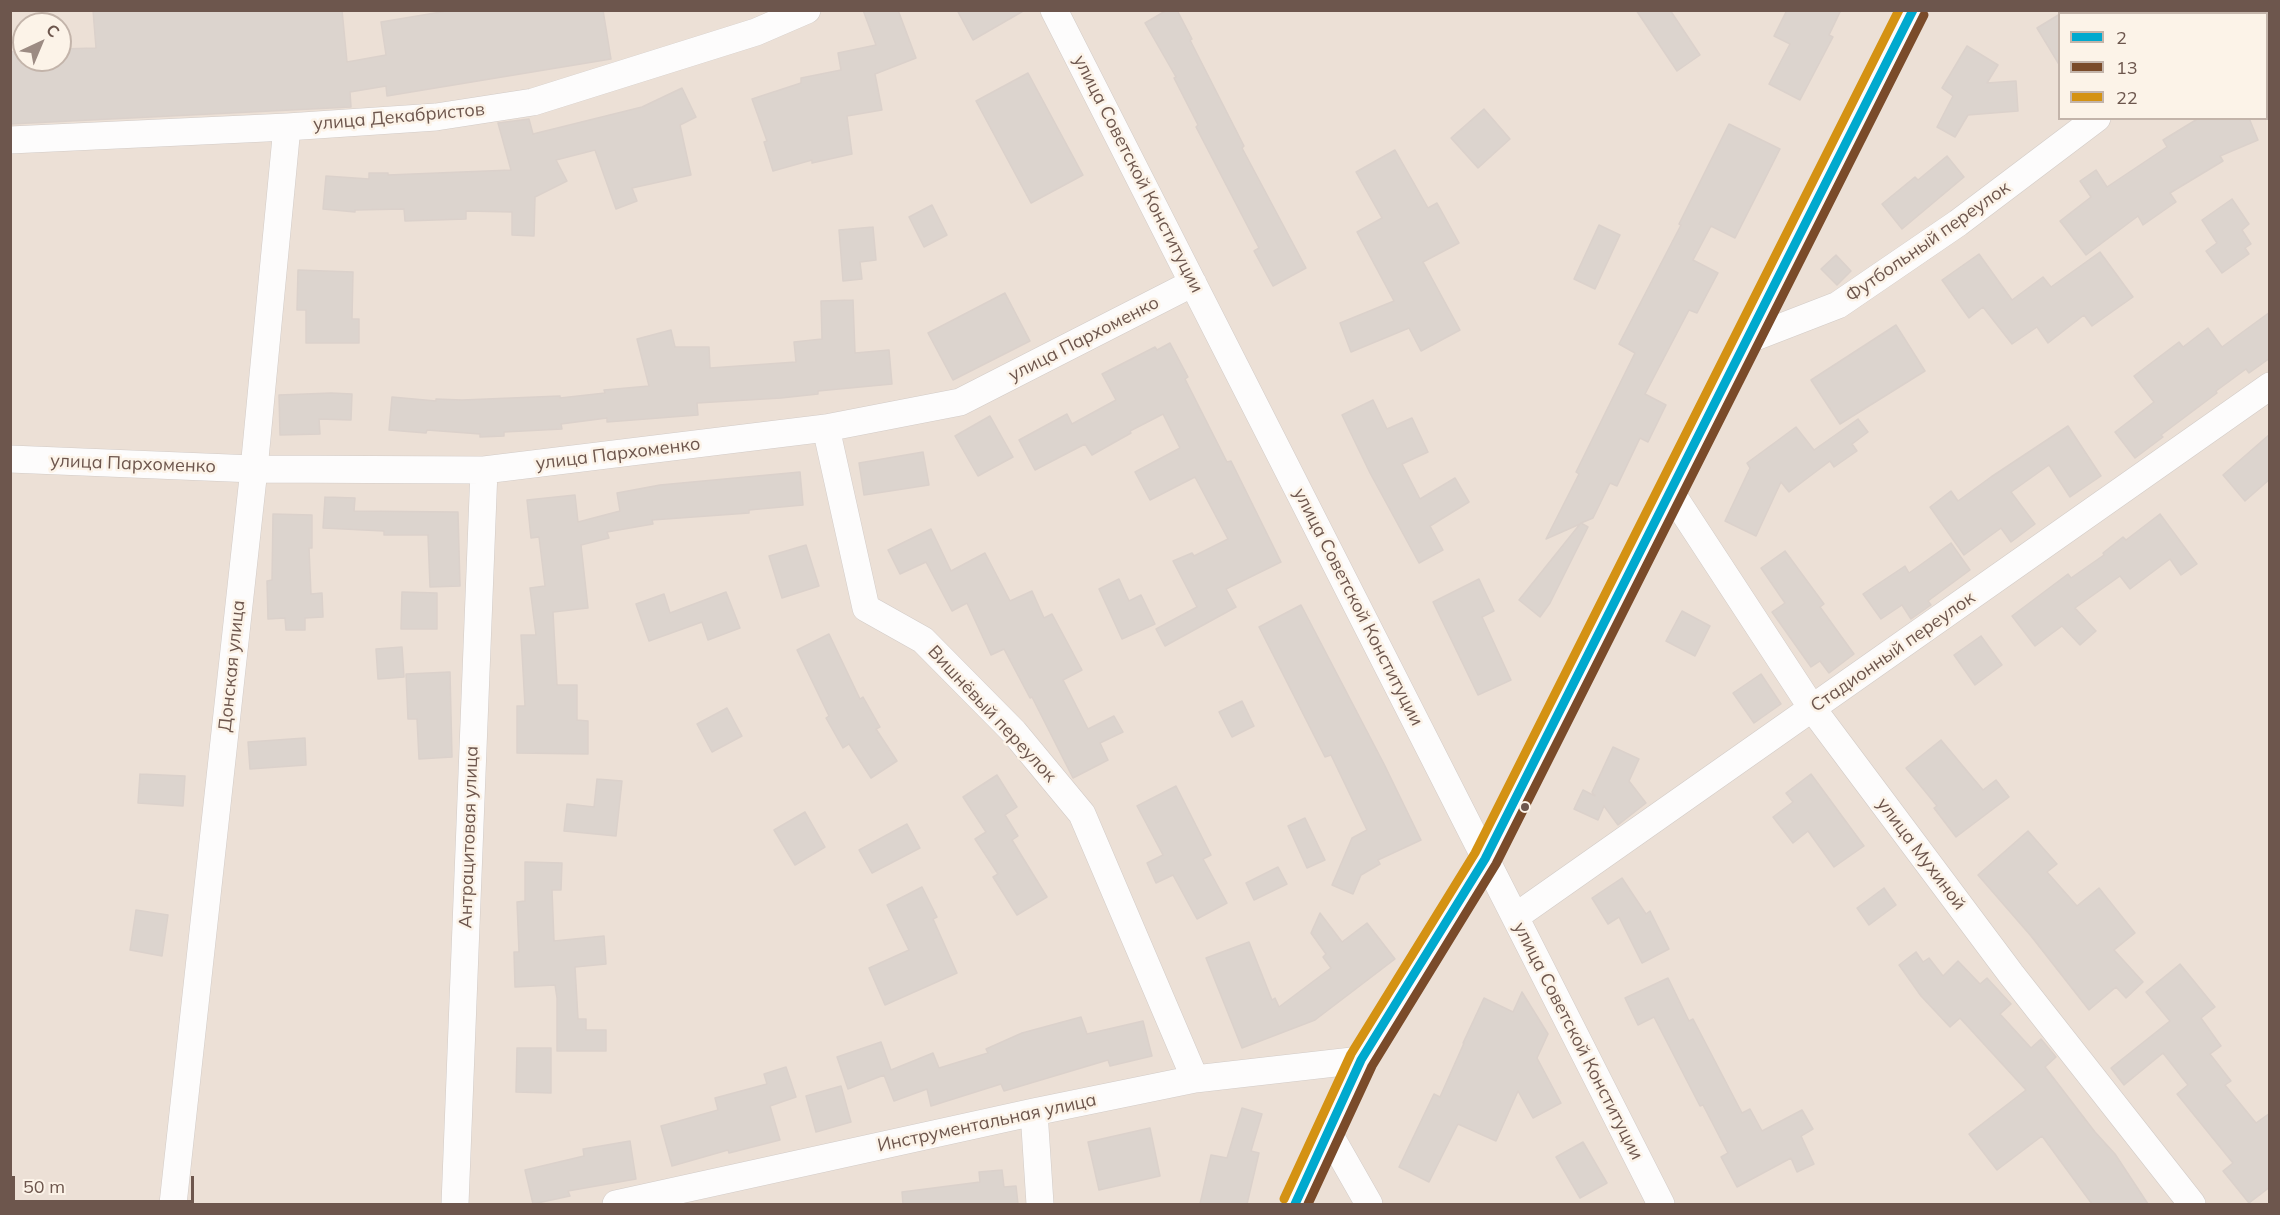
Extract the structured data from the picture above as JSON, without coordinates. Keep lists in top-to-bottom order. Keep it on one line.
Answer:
{"streets":{"street":["улица Декабристов","улица Советской Конституции","Футбольный переулок","улица Пархоменко","Стадионный переулок","Донская улица","Вишнёвый переулок","Антрацитовая улица","улица Мухиной","Инструментальная улица"]},"crossings":[["улица Декабристов","Донская улица"],["улица Советской Конституции","улица Пархоменко"],["улица Советской Конституции","Стадионный переулок"],["улица Пархоменко","Донская улица"],["улица Пархоменко","Вишнёвый переулок"],["улица Пархоменко","Антрацитовая улица"],["Стадионный переулок","улица Мухиной"],["Вишнёвый переулок","Инструментальная улица"]],"lines":["transit line 2","transit line 22","transit line 13"],"legend":["2","13","22"],"scale_bar":"50 m","north":"top right"}
